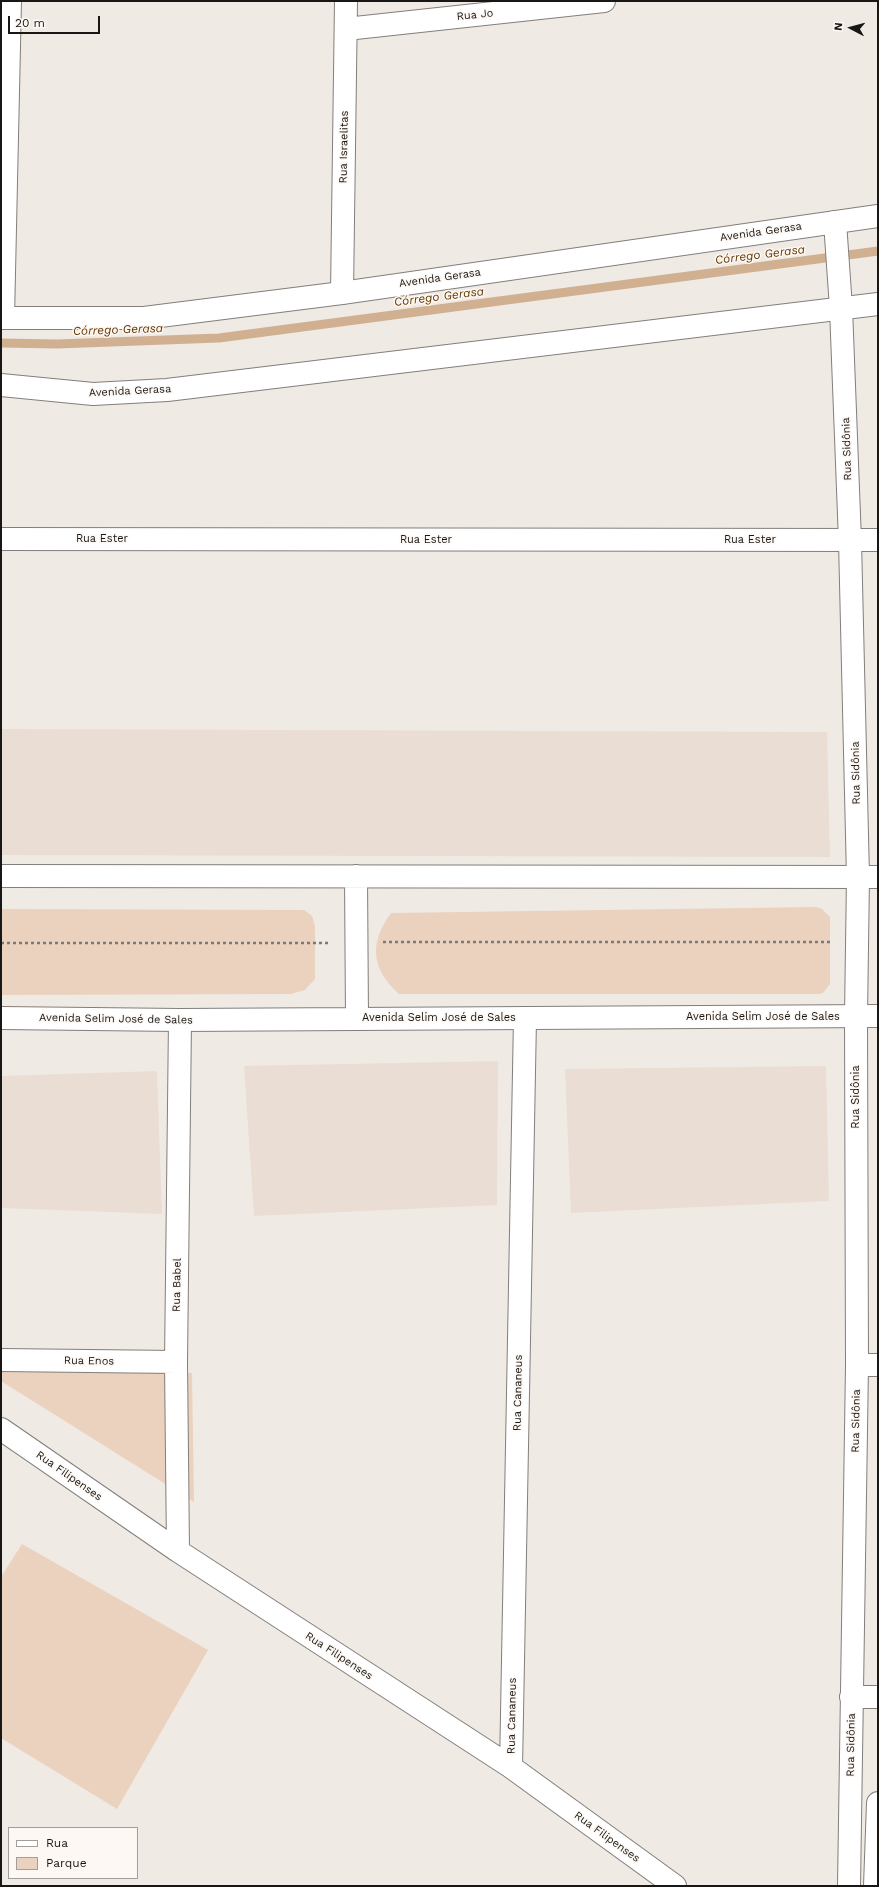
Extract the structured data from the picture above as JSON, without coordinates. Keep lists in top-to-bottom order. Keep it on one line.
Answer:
{"streets":{"street":["Rua Jo","Rua Israelitas","Avenida Gerasa","Rua Sidônia","Rua Ester","Avenida Selim José de Sales","Rua Babel","Rua Enos","Rua Cananeus","Rua Filipenses"]},"crossings":[["Rua Jo","Rua Israelitas"],["Rua Israelitas","Avenida Gerasa"],["Avenida Gerasa","Rua Sidônia"],["Rua Sidônia","Rua Ester"],["Rua Sidônia","Avenida Selim José de Sales"],["Avenida Selim José de Sales","Rua Babel"],["Avenida Selim José de Sales","Rua Cananeus"],["Rua Babel","Rua Enos"],["Rua Babel","Rua Filipenses"],["Rua Cananeus","Rua Filipenses"]],"water":["Córrego Gerasa"],"legend":["Rua","Parque"],"scale_bar":"20 m","north":"left"}
